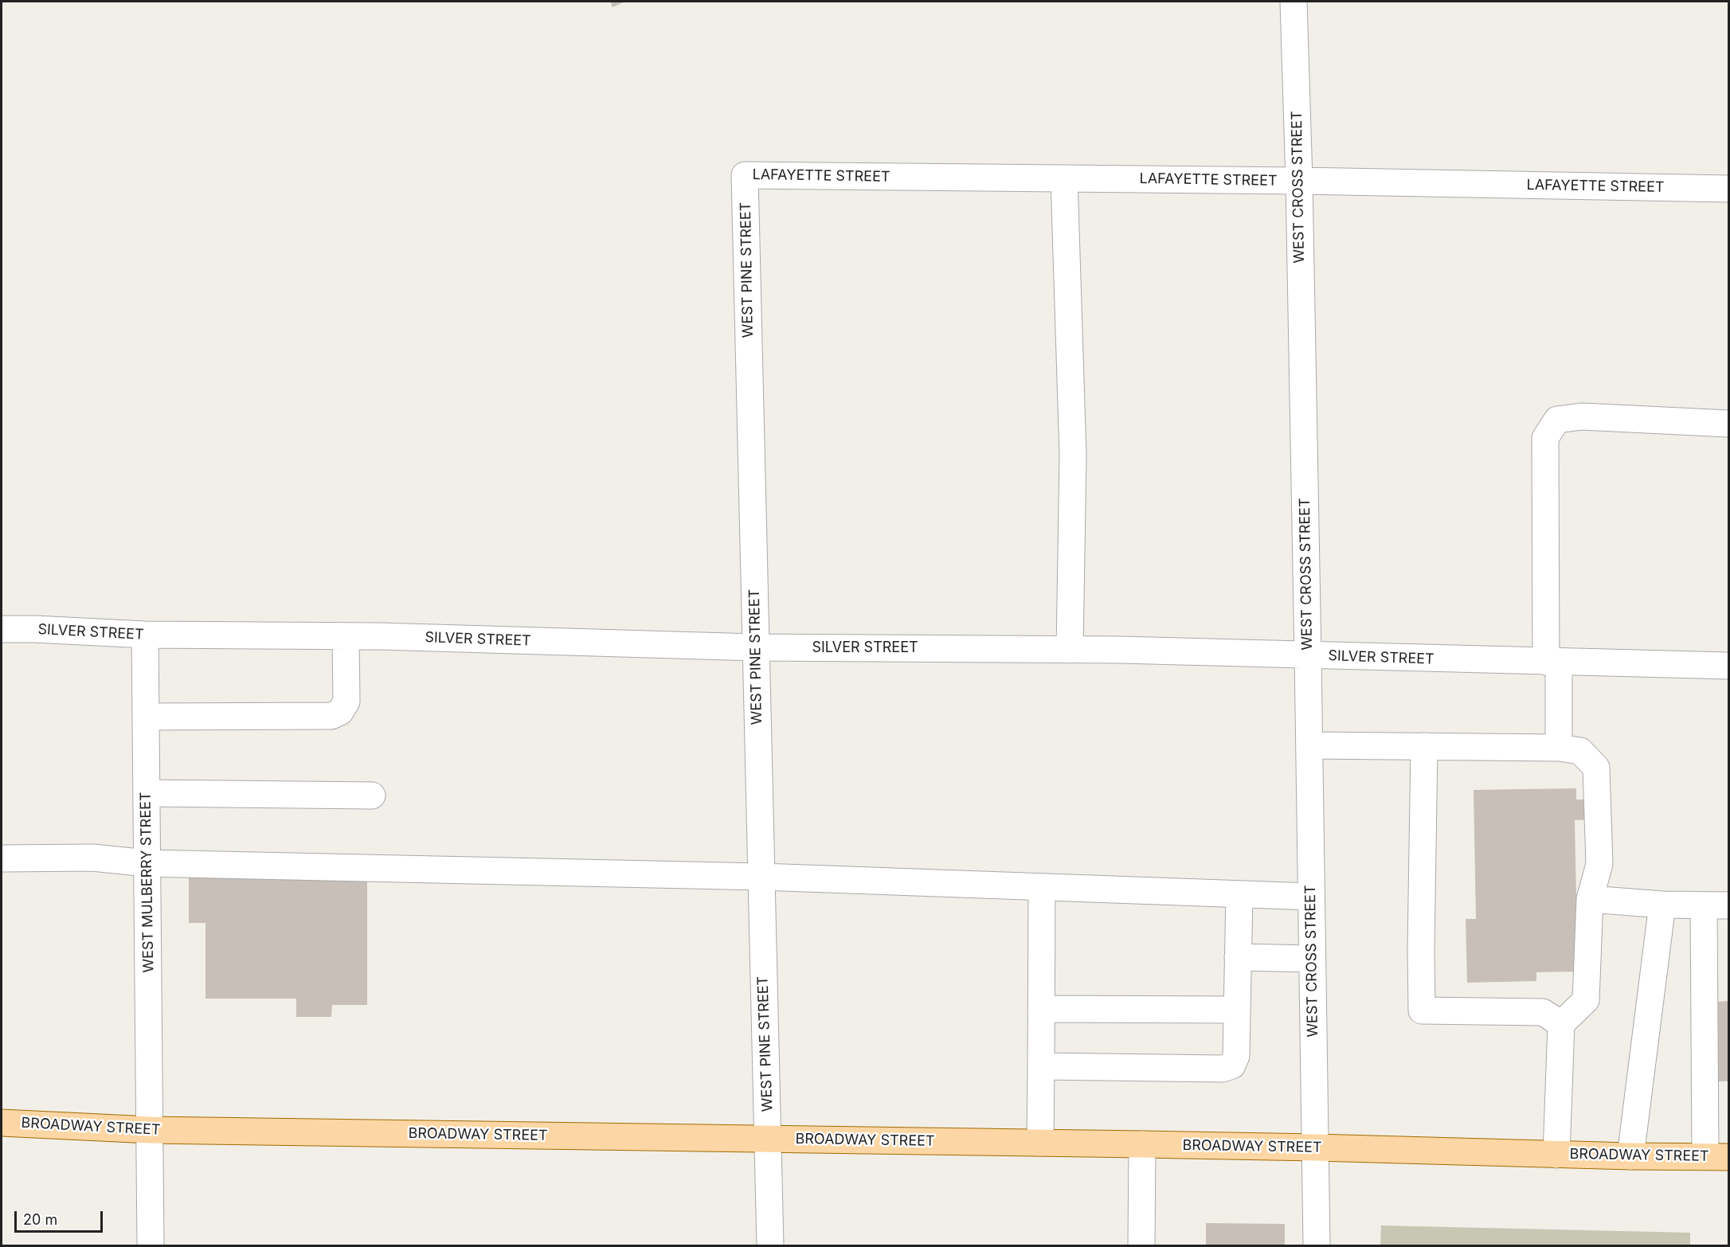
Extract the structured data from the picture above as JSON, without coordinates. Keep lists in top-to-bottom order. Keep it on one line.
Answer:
{"streets":{"main road":["BROADWAY STREET"],"street":["LAFAYETTE STREET","WEST CROSS STREET","WEST PINE STREET","SILVER STREET","WEST MULBERRY STREET"]},"crossings":[["LAFAYETTE STREET","WEST CROSS STREET"],["LAFAYETTE STREET","WEST PINE STREET"],["WEST CROSS STREET","SILVER STREET"],["WEST CROSS STREET","BROADWAY STREET"],["WEST PINE STREET","SILVER STREET"],["WEST PINE STREET","BROADWAY STREET"],["SILVER STREET","WEST MULBERRY STREET"],["WEST MULBERRY STREET","BROADWAY STREET"]],"scale_bar":"20 m"}
